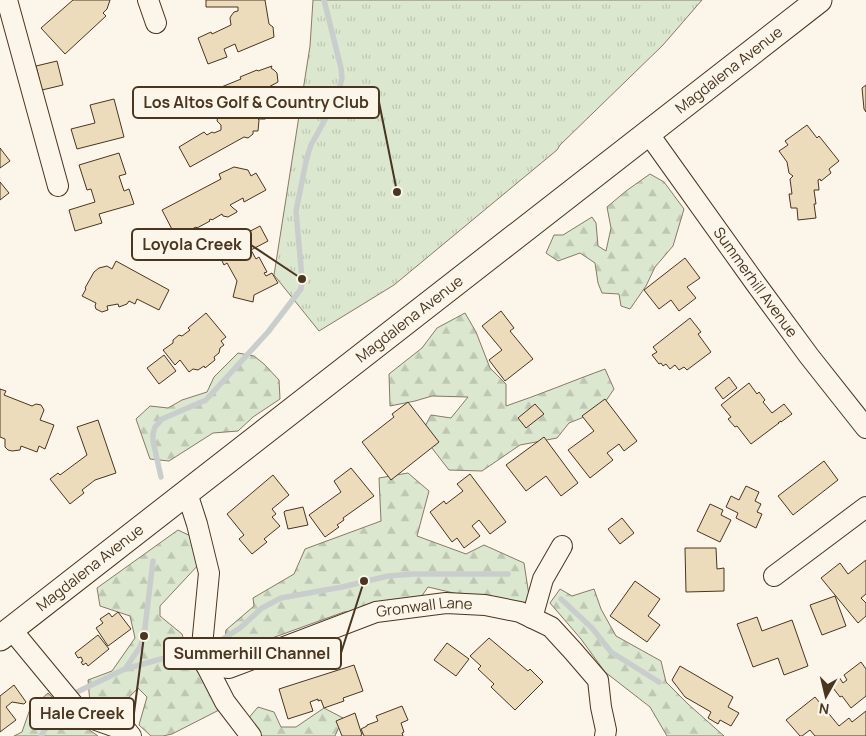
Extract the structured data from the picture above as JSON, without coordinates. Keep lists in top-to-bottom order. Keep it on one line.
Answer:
{"streets":{"main road":["Magdalena Avenue"],"street":["Summerhill Avenue","Gronwall Lane"]},"crossings":[["Magdalena Avenue","Summerhill Avenue"]],"places":["Los Altos Golf & Country Club","Loyola Creek","Summerhill Channel","Hale Creek"],"north":"bottom"}
